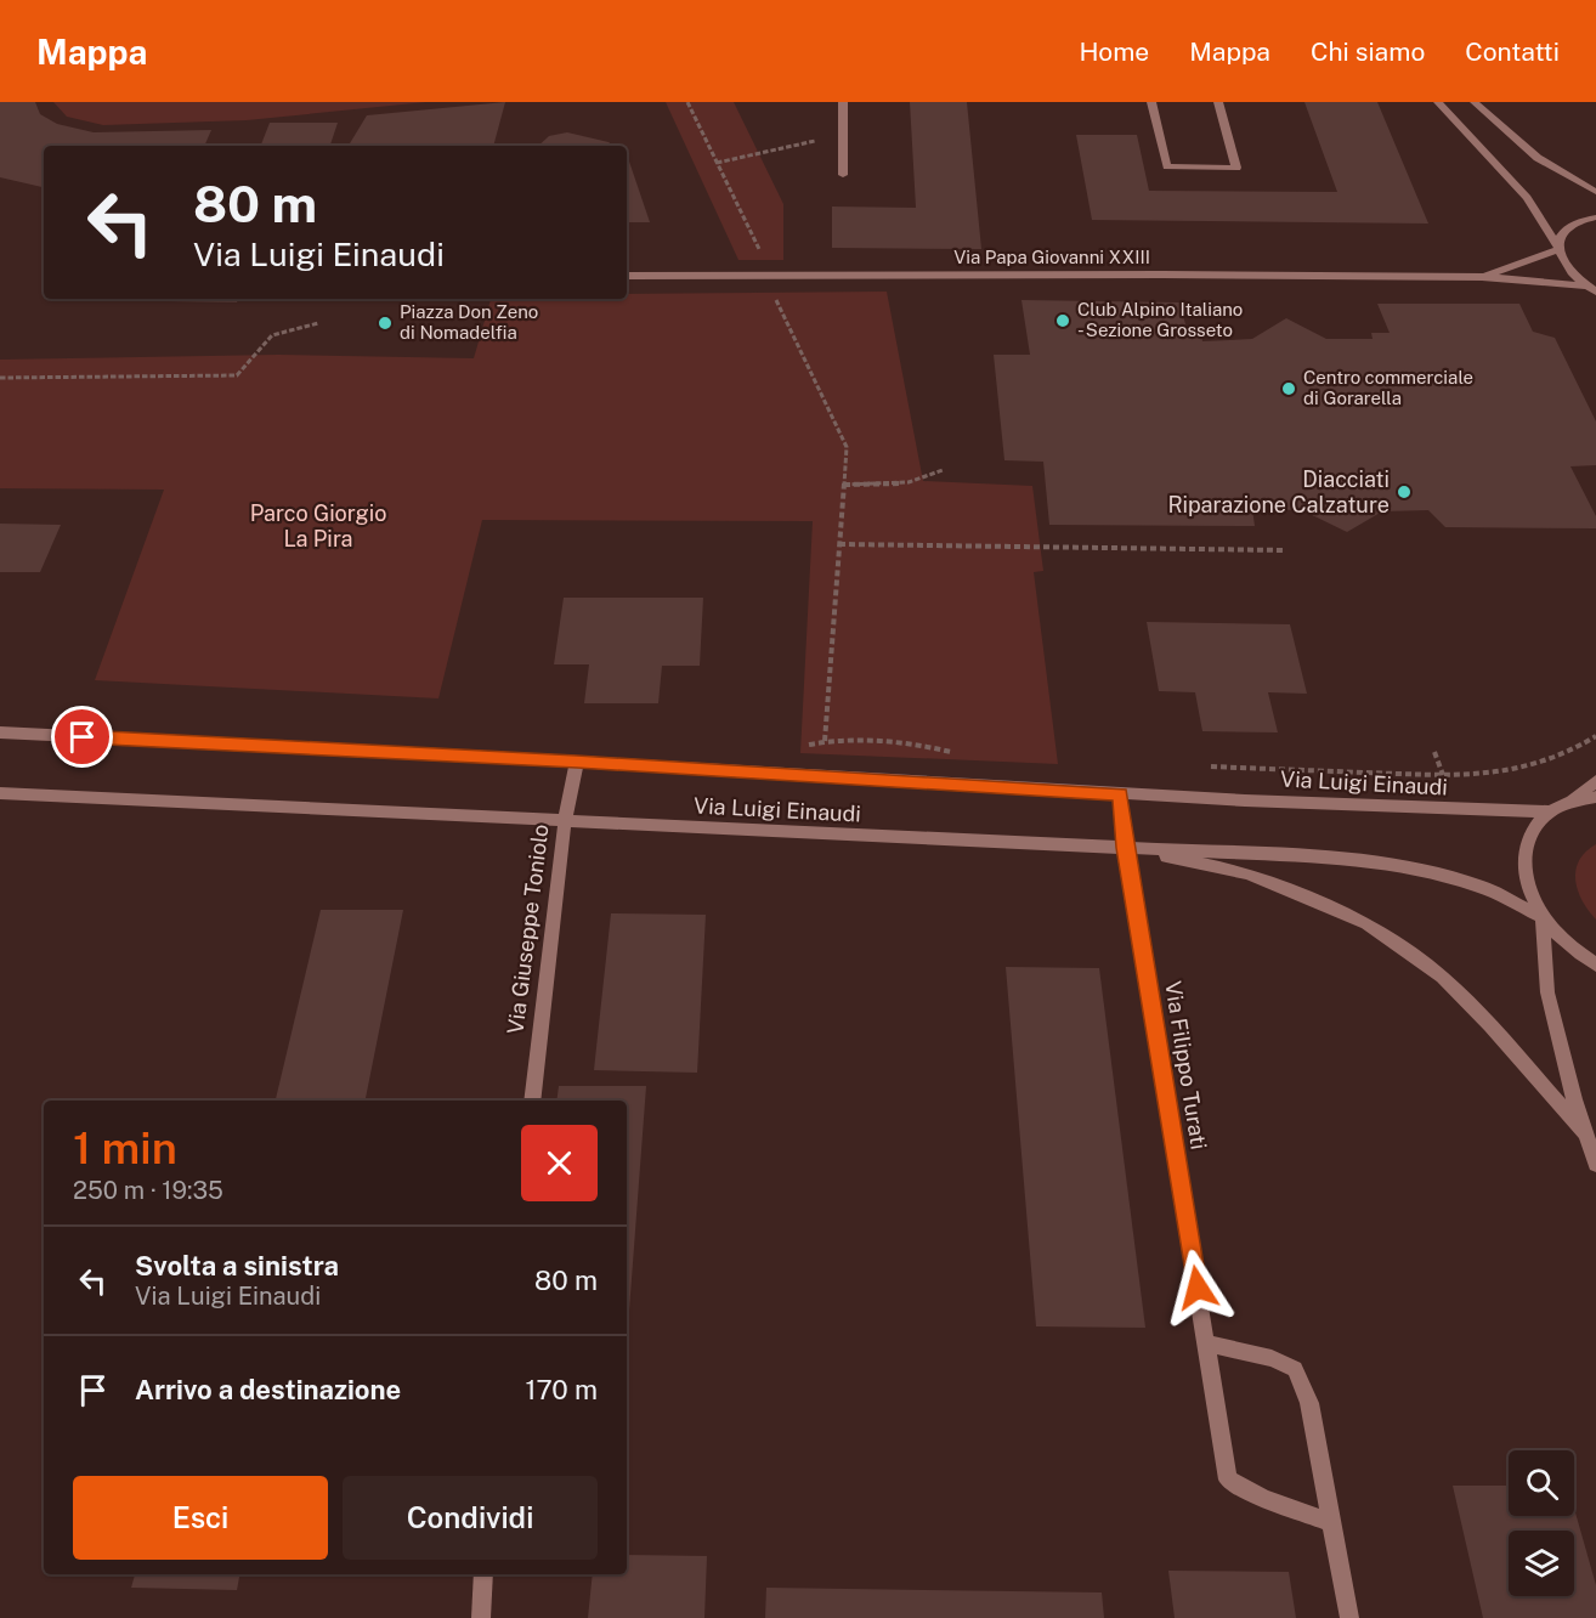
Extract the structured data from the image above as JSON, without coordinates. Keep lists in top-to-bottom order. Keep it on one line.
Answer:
{"streets":{"street":["Via Papa Giovanni XXIII","Via Luigi Einaudi","Via Giuseppe Toniolo","Via Filippo Turati"]},"crossings":[["Via Luigi Einaudi","Via Giuseppe Toniolo"],["Via Luigi Einaudi","Via Filippo Turati"]],"parks":["Parco Giorgio La Pira"],"places":["Club Alpino Italiano - Sezione Grosseto","Piazza Don Zeno di Nomadelfia","Centro commerciale di Gorarella","Diacciati Riparazione Calzature"],"page":{"header":"Mappa","nav":["Home","Mappa","Chi siamo","Contatti"],"turn":["80 m","Via Luigi Einaudi"],"heading":["1 min","250 m · 19:35"],"list":[{"name":"Svolta a sinistra","note":"Via Luigi Einaudi","value":"80 m"},{"name":"Arrivo a destinazione","value":"170 m"}],"buttons":["Esci","Condividi"]}}
